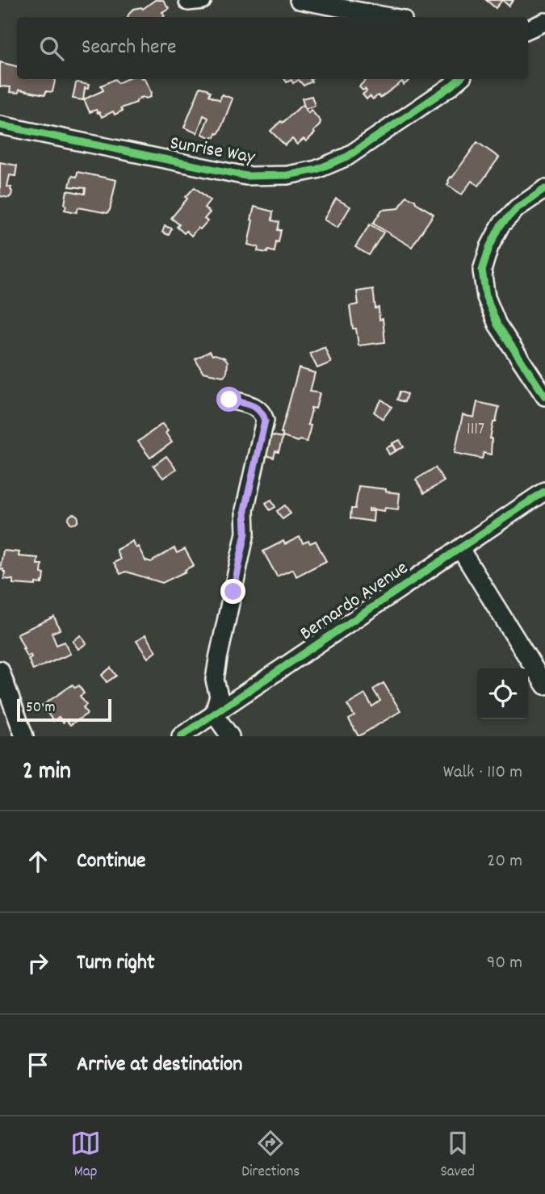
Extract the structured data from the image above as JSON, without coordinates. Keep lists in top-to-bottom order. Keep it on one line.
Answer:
{"streets":{"street":["Sunrise Way","Bernardo Avenue"]},"house_numbers":["1117"],"scale_bar":"50 m","page":{"search":"Search here","scale":"50 m","heading":["2 min","Walk · 110 m"],"list":[["Continue","20 m"],["Turn right","90 m"],"Arrive at destination"],"nav":["Map","Directions","Saved"]}}
